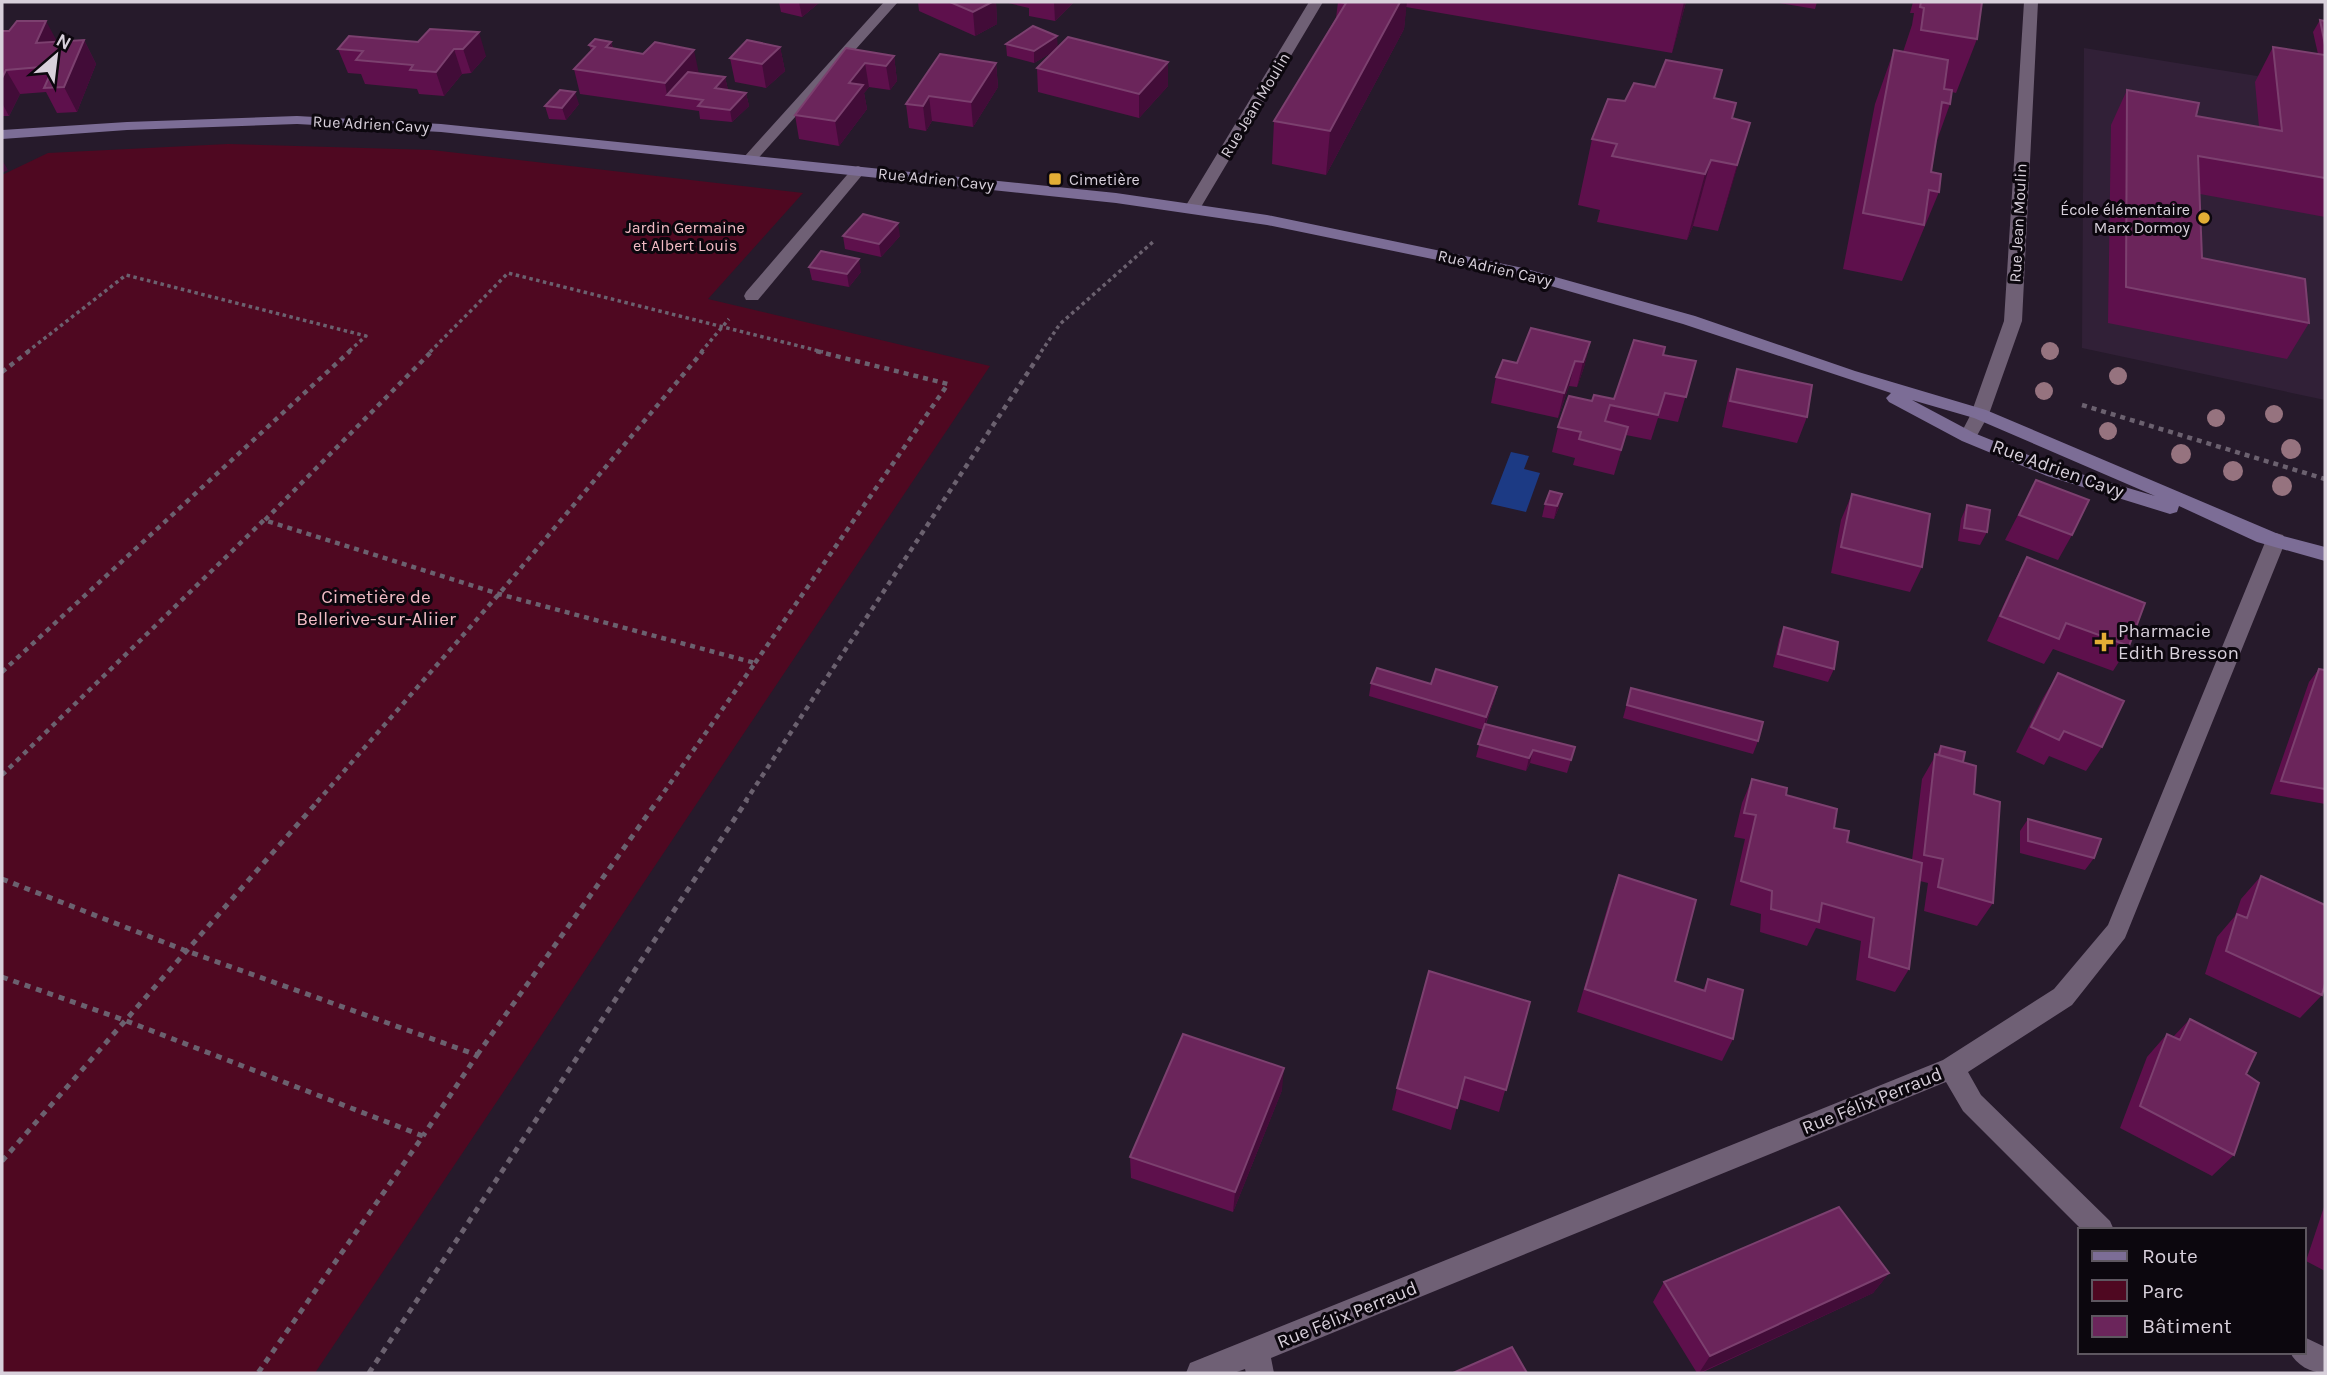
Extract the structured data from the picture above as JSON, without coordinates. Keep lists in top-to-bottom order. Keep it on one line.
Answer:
{"streets":{"main road":["Rue Adrien Cavy"],"street":["Rue Jean Moulin","Rue Félix Perraud"]},"crossings":[["Rue Jean Moulin","Rue Adrien Cavy"],["Rue Adrien Cavy","Rue Félix Perraud"]],"parks":["Jardin Germaine et Albert Louis","Cimetière de Bellerive-sur-Aliier"],"places":{"transit":["Cimetière"],"other":["École élémentaire Marx Dormoy"],"health":["Pharmacie Edith Bresson"]},"legend":["Route","Parc","Bâtiment"],"north":"top right"}
